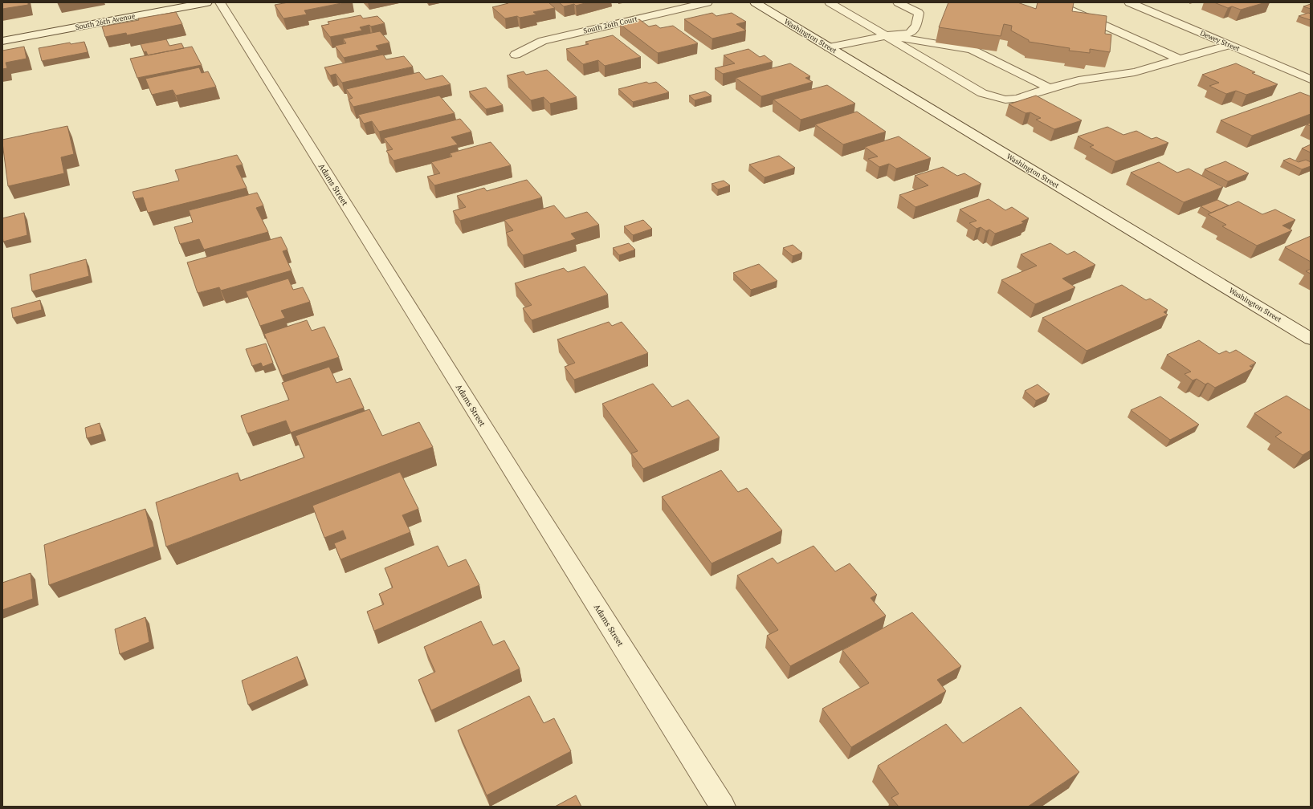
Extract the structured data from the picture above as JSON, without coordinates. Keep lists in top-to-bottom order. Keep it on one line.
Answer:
{"streets":{"street":["South 26th Avenue","South 26th Court","Washington Street","Dewey Street","Adams Street"]}}
